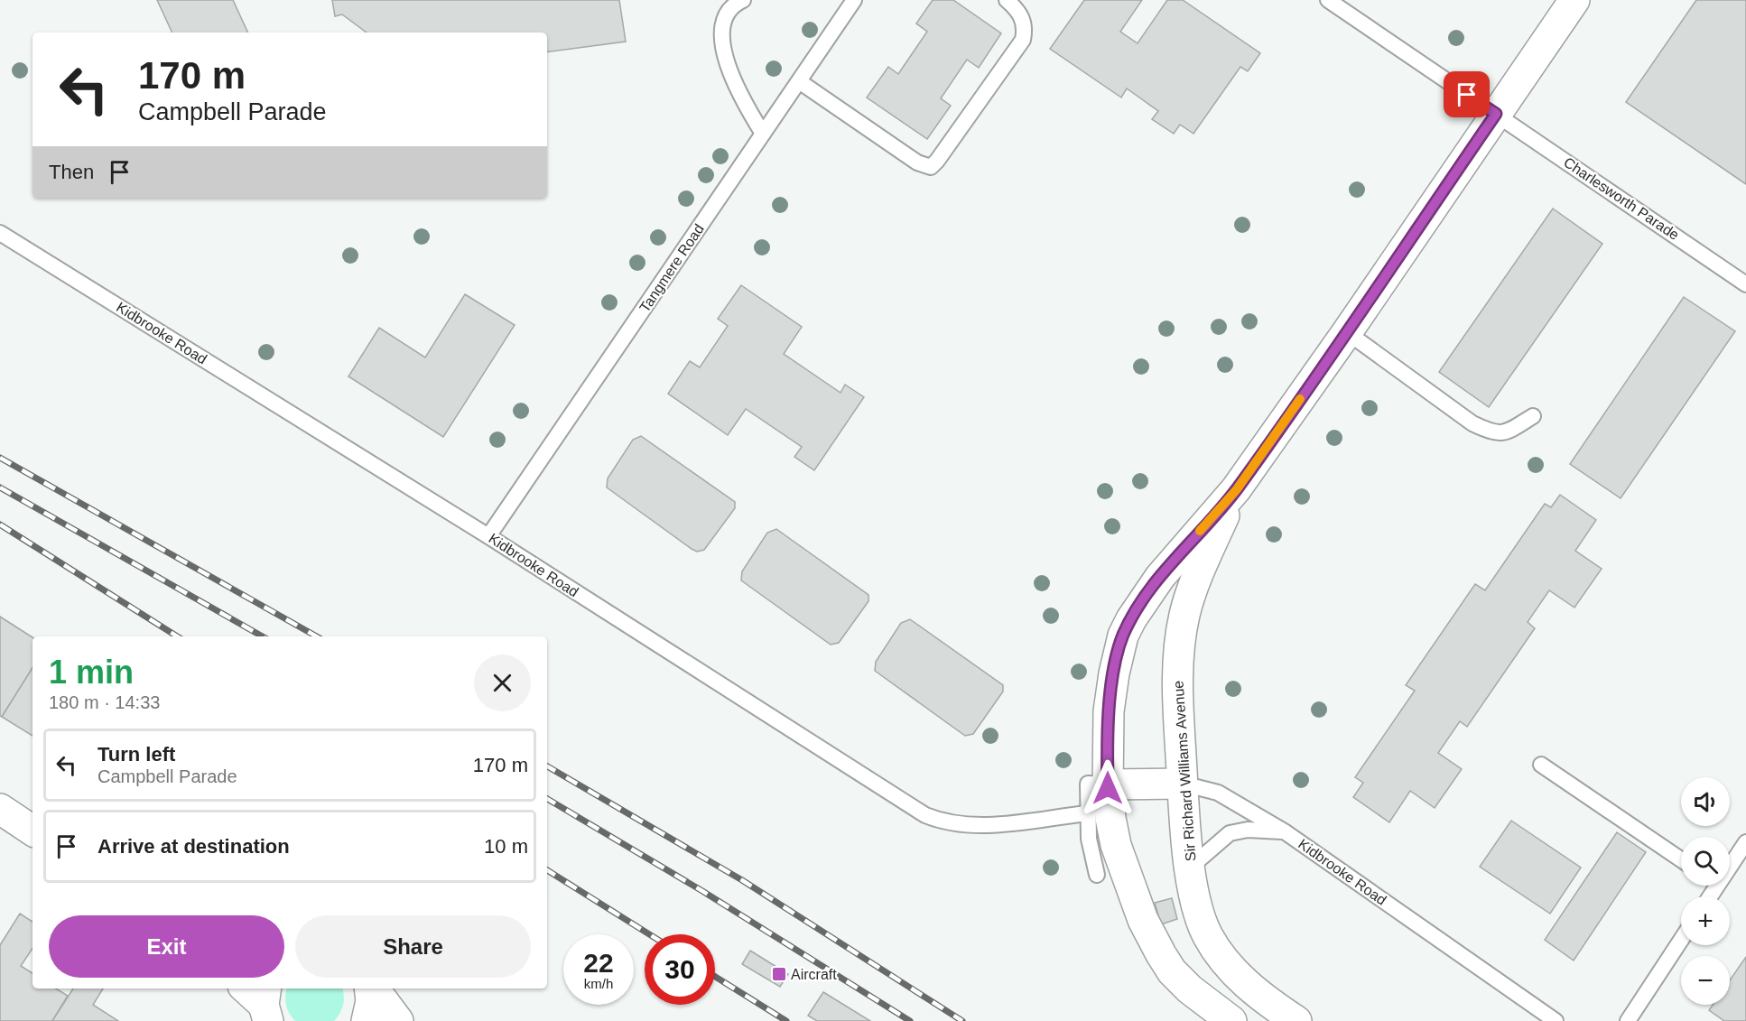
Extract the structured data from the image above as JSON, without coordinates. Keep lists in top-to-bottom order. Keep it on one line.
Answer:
{"streets":{"street":["Kidbrooke Road","Sir Richard Williams Avenue"],"lane":["Charlesworth Parade","Tangmere Road"]},"crossings":[["Charlesworth Parade","Sir Richard Williams Avenue"],["Tangmere Road","Kidbrooke Road"],["Kidbrooke Road","Sir Richard Williams Avenue"]],"places":{"transit":["Aircraft"]},"page":{"turn":["170 m","Campbell Parade"],"then":"Then","heading":["1 min","180 m · 14:33"],"list":[{"name":"Turn left","note":"Campbell Parade","value":"170 m"},{"name":"Arrive at destination","value":"10 m"}],"map_buttons":["+","−"],"buttons":["Exit","Share"],"speed":"22 km/h","limit":"30"}}
